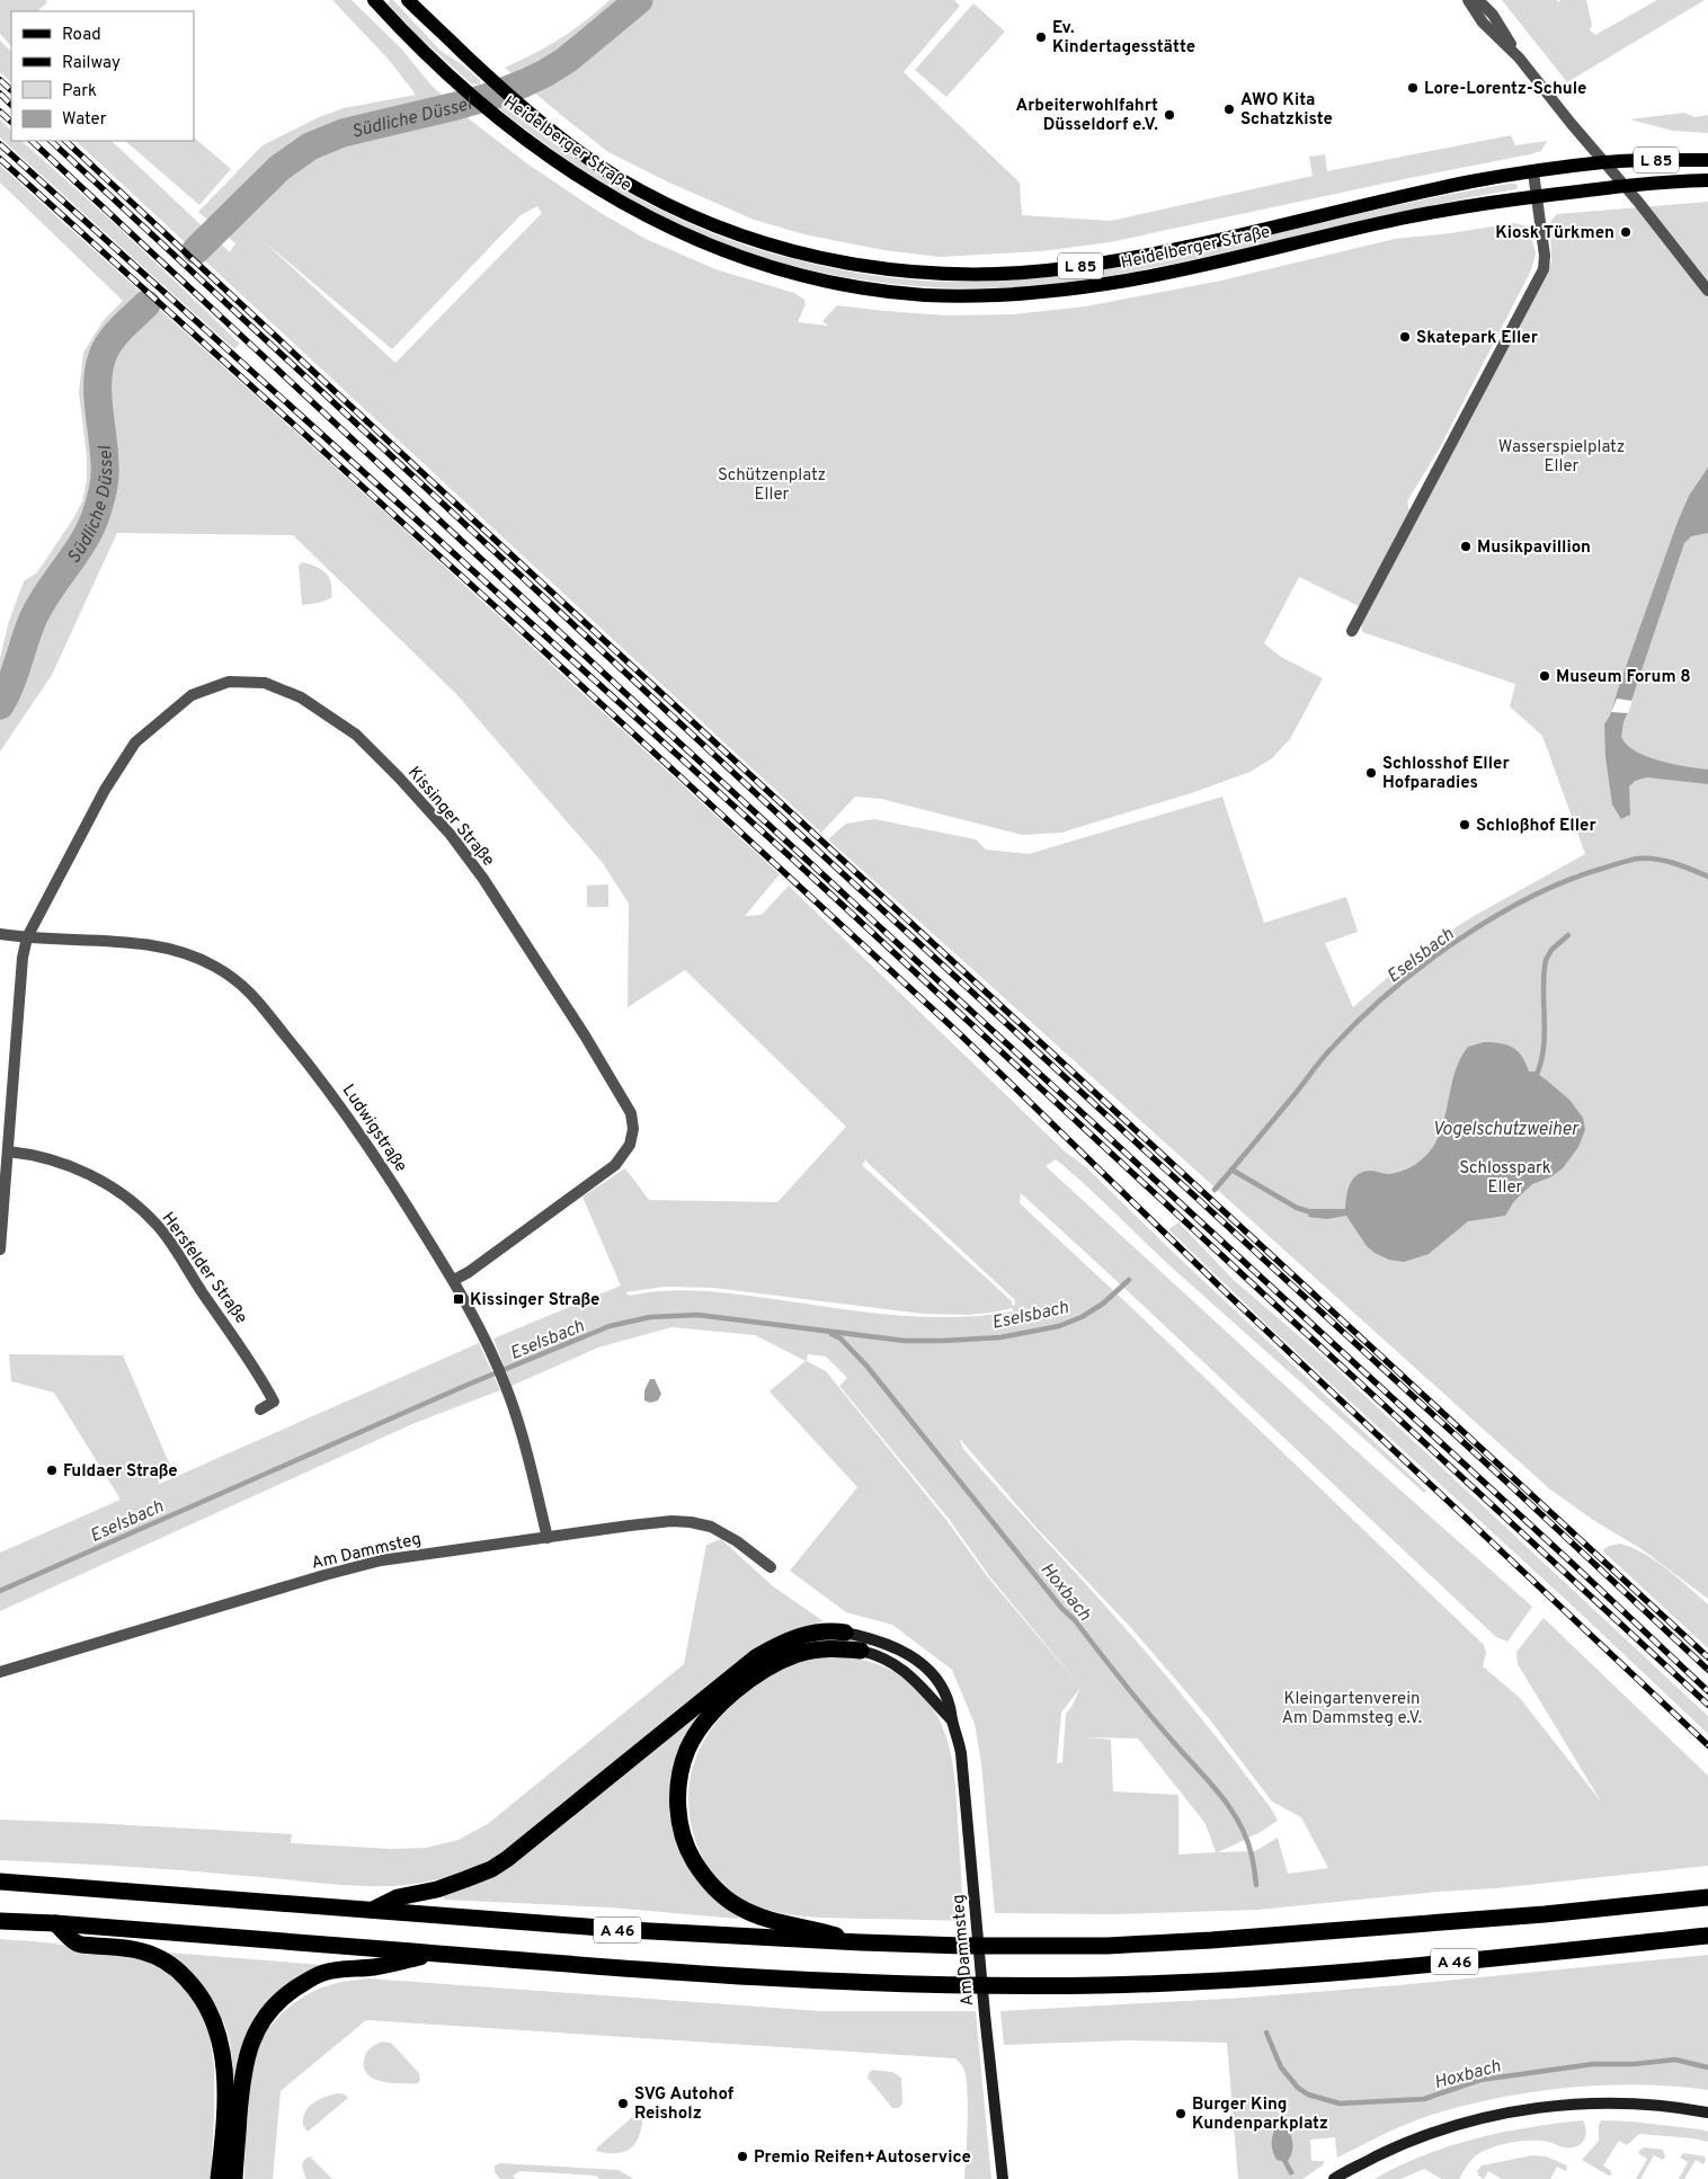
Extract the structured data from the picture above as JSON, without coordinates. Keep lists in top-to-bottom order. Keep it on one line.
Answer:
{"streets":{"highway":["A 46"],"main road":["Heidelberger Straße","L 85","Am Dammsteg"],"street":["Kissinger Straße","Ludwigstraße","Hersfelder Straße"]},"crossings":[["Kissinger Straße","Ludwigstraße"],["Ludwigstraße","Am Dammsteg"]],"water":["Südliche Düssel","Eselsbach","Vogelschutzweiher","Hoxbach"],"parks":["Wasserspielplatz Eller","Schützenplatz Eller","Schlosspark Eller","Kleingartenverein Am Dammsteg e.V."],"places":{"other":["Ev. Kindertagesstätte","Lore-Lorentz-Schule","AWO Kita Schatzkiste","Arbeiterwohlfahrt Düsseldorf e.V.","Kiosk Türkmen","Skatepark Eller","Musikpavillion","Museum Forum 8","Schlosshof Eller Hofparadies","Schloßhof Eller","Fuldaer Straße","SVG Autohof Reisholz","Burger King Kundenparkplatz","Premio Reifen+Autoservice"],"transit":["Kissinger Straße"]},"legend":["Road","Railway","Park","Water"]}
